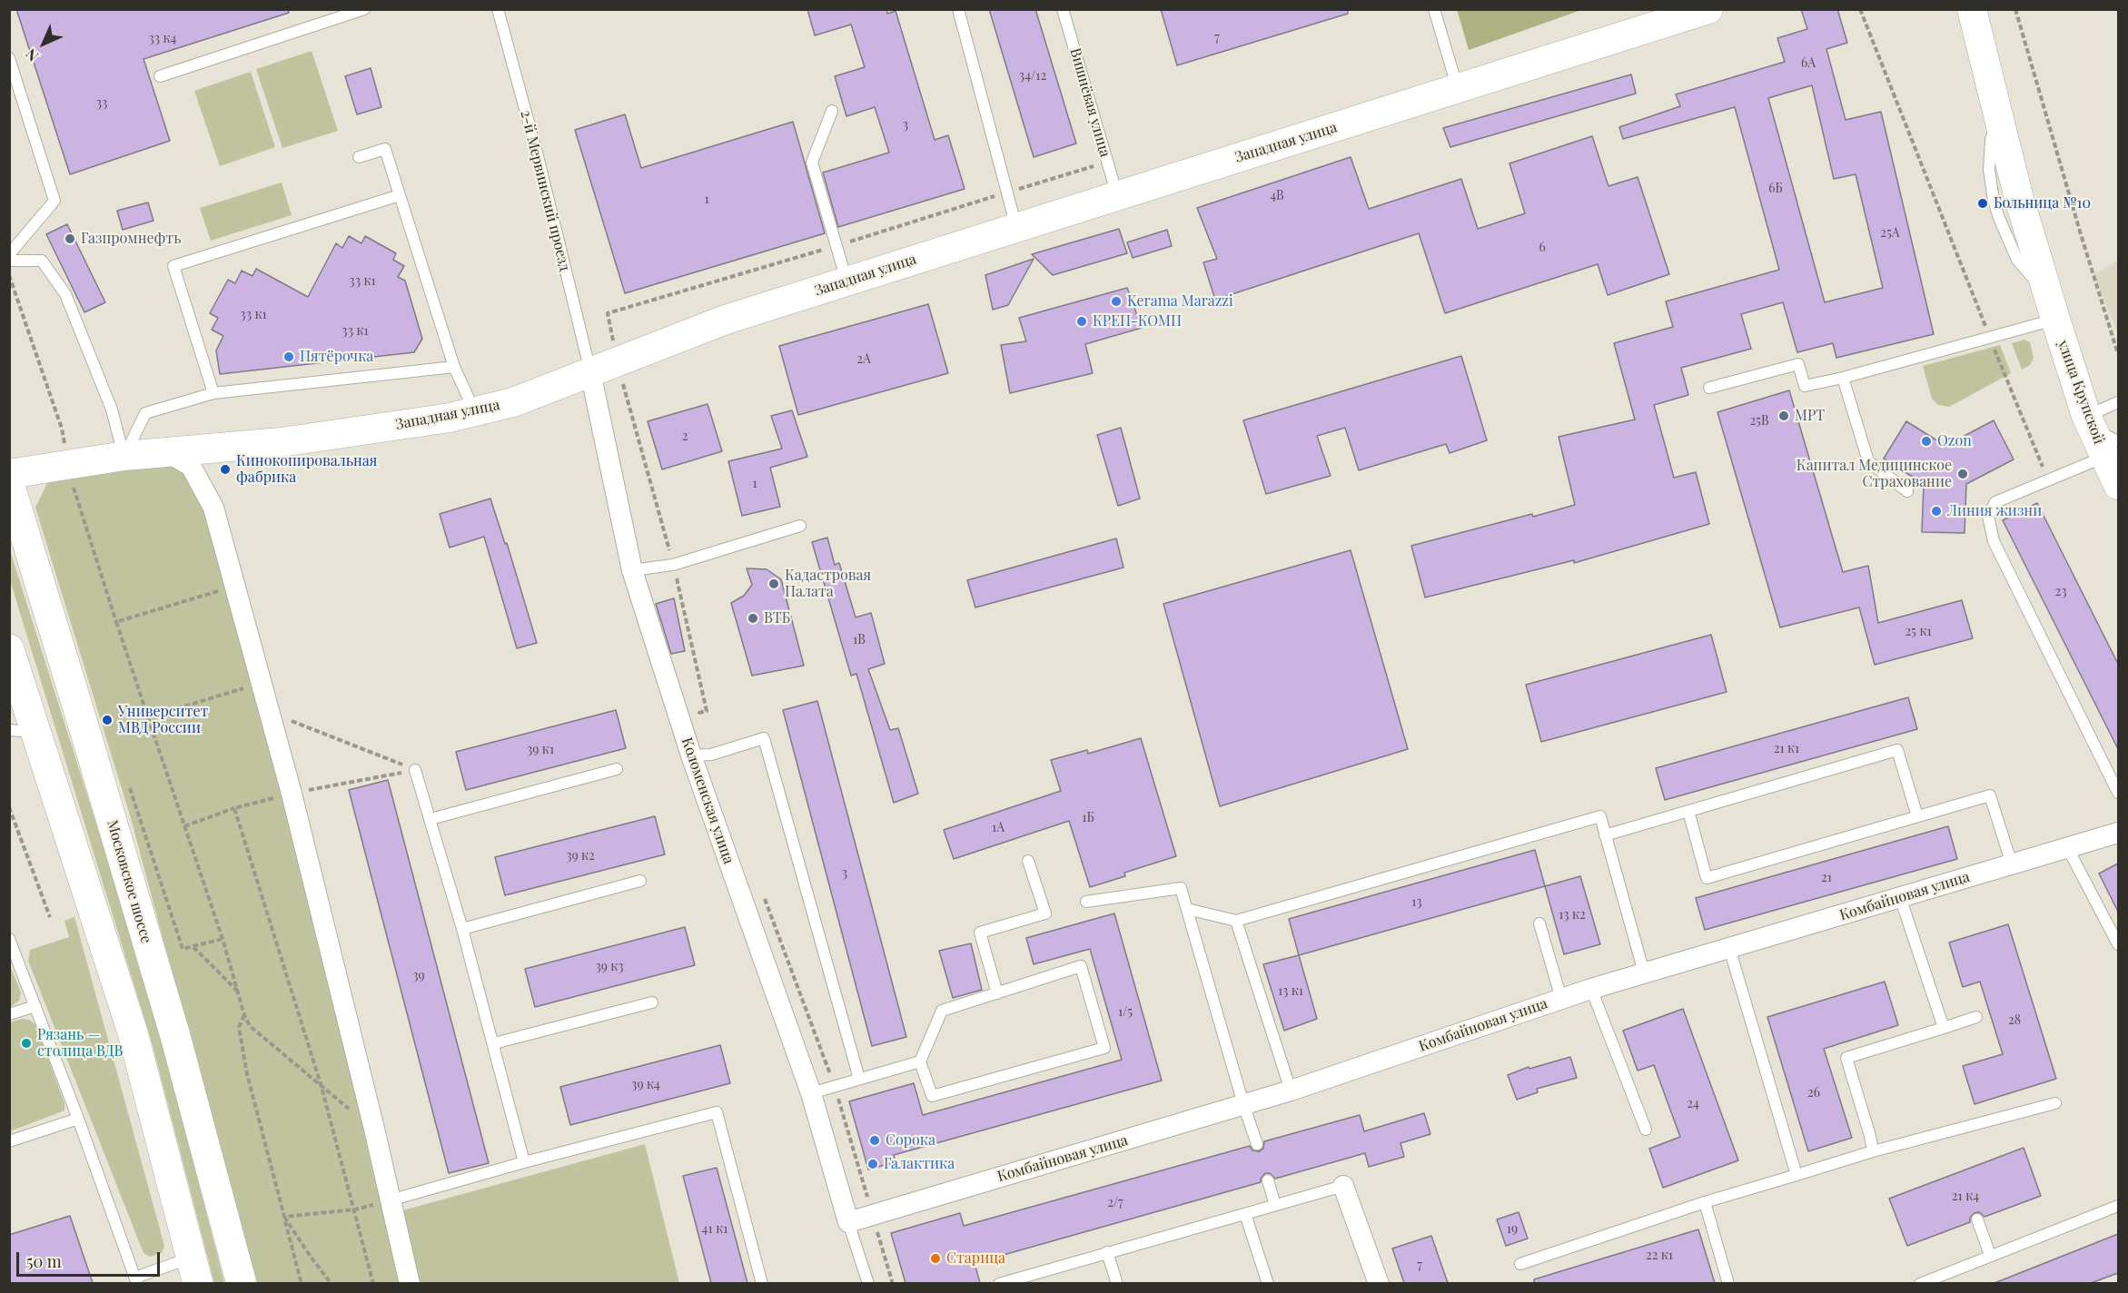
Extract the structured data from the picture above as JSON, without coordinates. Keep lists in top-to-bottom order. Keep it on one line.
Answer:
{"streets":{"main road":["Московское шоссе"],"street":["Западная улица","улица Крупской","Коломенская улица","Комбайновая улица"],"lane":["Вишнёвая улица","2-й Мервинский проезд"]},"crossings":[["Вишнёвая улица","Западная улица"],["Западная улица","2-й Мервинский проезд"],["Западная улица","Коломенская улица"],["2-й Мервинский проезд","Коломенская улица"],["Коломенская улица","Комбайновая улица"]],"places":["Больница №10","Газпромнефть","Kerama Marazzi","КРЕП-КОМП","Пятёрочка","МРТ","Ozon","Кинокопировальная фабрика","Капитал Медицинское Страхование","Линия жизни","Кадастровая Палата","ВТБ","Университет МВД России","Рязань — столица ВДВ","Сорока","Галактика","Старица"],"house_numbers":["7","33 к4","6А","34/12","33","3","6Б","4В","1","25А","6","33 к1","33 к1","33 к1","2А","25В","2","1","23","25 к1","1В","21 к1","39 к1","1Б","1А","39 к2","3","21","13","13 к2","39 к3","39","13 к1","1/5","28","39 к4","26","24","21 к4","2/7","41 к1","19","22 к1","7"],"scale_bar":"50 m","north":"bottom left"}
